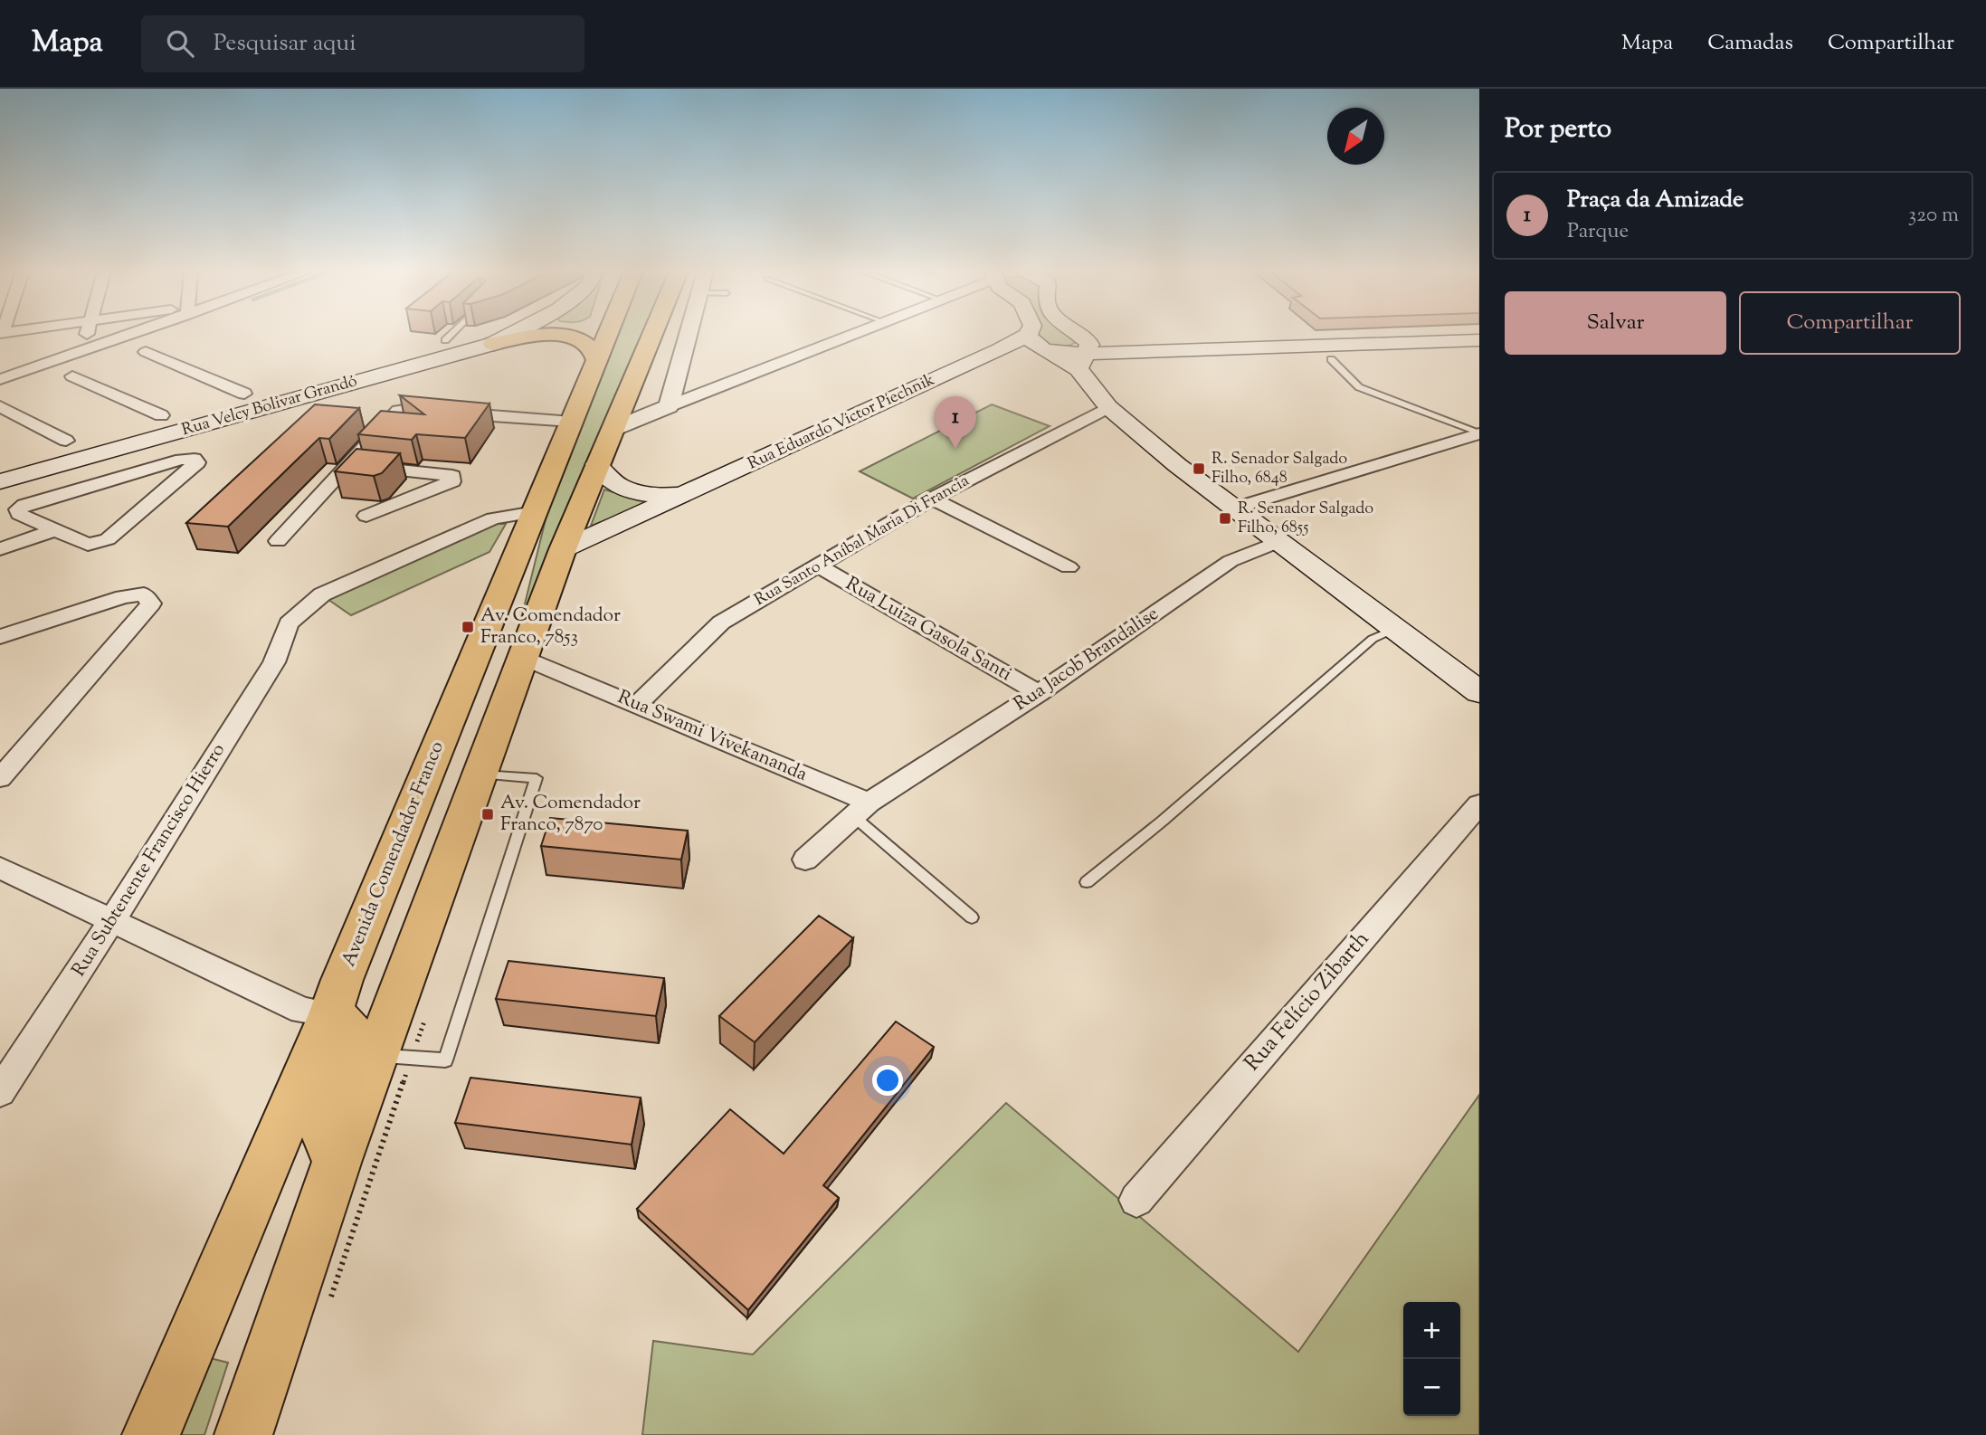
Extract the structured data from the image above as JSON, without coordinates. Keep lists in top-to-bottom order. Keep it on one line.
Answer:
{"streets":{"highway":["Avenida Comendador Franco"],"main road":["Rua Velcy Bolivar Grandó","Rua Eduardo Victor Piechnik"],"street":["Rua Santo Aníbal Maria Di Francia","Rua Luiza Gasola Santi","Rua Jacob Brandalise","Rua Swami Vivekananda","Rua Subtenente Francisco Hierro","Rua Felício Zibarth"]},"crossings":[["Rua Santo Aníbal Maria Di Francia","Rua Luiza Gasola Santi"],["Rua Santo Aníbal Maria Di Francia","Rua Swami Vivekananda"],["Rua Luiza Gasola Santi","Rua Jacob Brandalise"],["Rua Jacob Brandalise","Rua Swami Vivekananda"],["Avenida Comendador Franco","Rua Subtenente Francisco Hierro"]],"places":{"transit":["R. Senador Salgado Filho, 6848","R. Senador Salgado Filho, 6855","Av. Comendador Franco, 7853","Av. Comendador Franco, 7870"]},"north":"bottom left","page":{"header":"Mapa","search":"Pesquisar aqui","nav":["Mapa","Camadas","Compartilhar"],"heading":"Por perto","list":[{"mark":"1","name":"Praça da Amizade","note":"Parque","value":"320 m"}],"buttons":["Salvar","Compartilhar"],"pins":"1","map_buttons":["+","−"]}}
